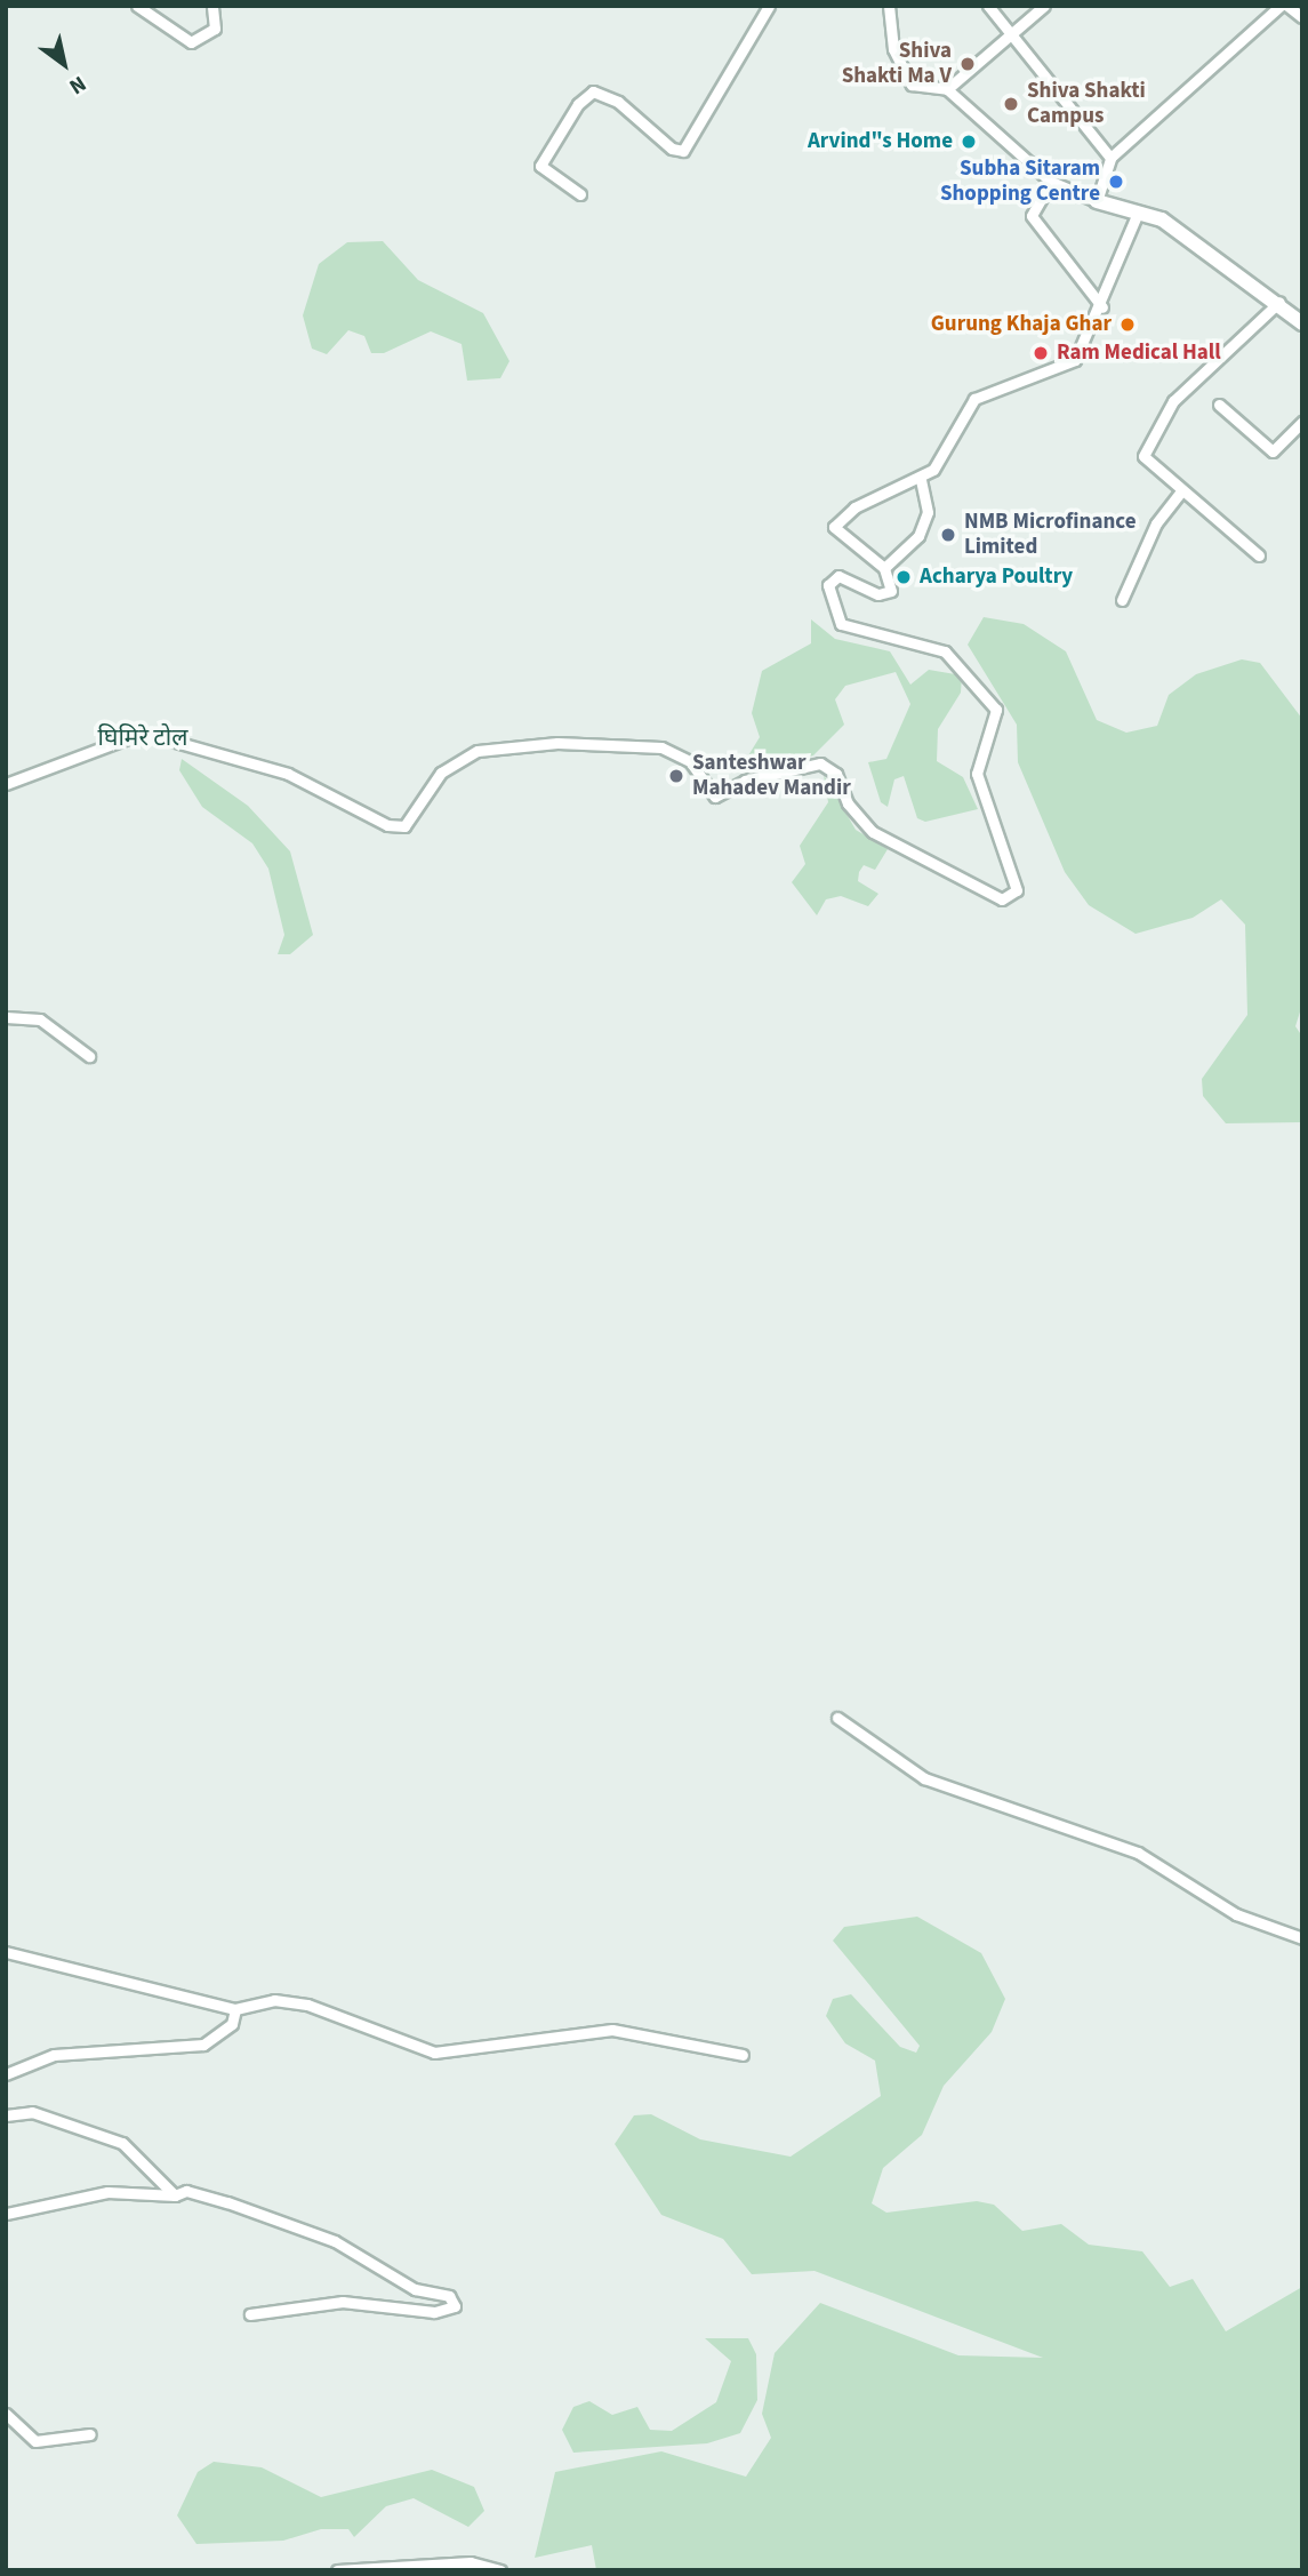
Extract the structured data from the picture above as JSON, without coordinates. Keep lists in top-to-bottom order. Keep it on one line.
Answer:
{"districts":["घिमिरे टोल"],"places":["Shiva Shakti Ma V","Shiva Shakti Campus","Arvind\"s Home","Subha Sitaram Shopping Centre","Gurung Khaja Ghar","Ram Medical Hall","NMB Microfinance Limited","Acharya Poultry","Santeshwar Mahadev Mandir"],"north":"bottom right"}
